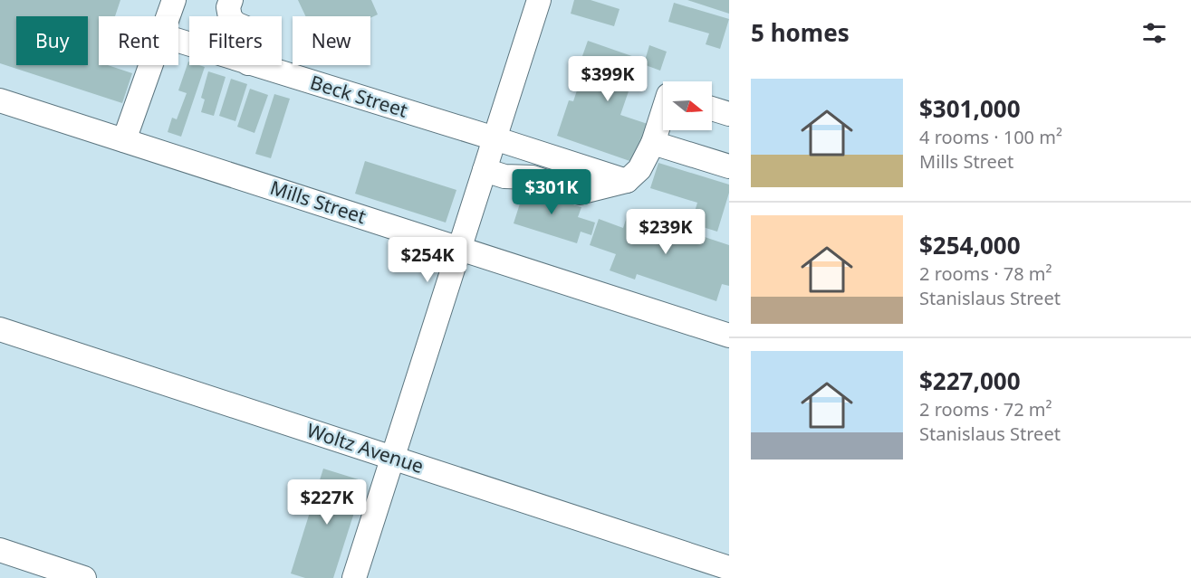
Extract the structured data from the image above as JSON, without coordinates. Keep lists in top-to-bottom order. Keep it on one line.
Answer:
{"streets":{"street":["Beck Street","Mills Street","Woltz Avenue"]},"north":"right","page":{"heading":"5 homes","chip":["Buy","Rent","Filters","New"],"price":["$399K","$301K","$239K","$254K","$227K"],"list":[{"name":"$301,000","note":"4 rooms · 100 m² · Mills Street"},{"name":"$254,000","note":"2 rooms · 78 m² · Stanislaus Street"},{"name":"$227,000","note":"2 rooms · 72 m² · Stanislaus Street"}]}}
